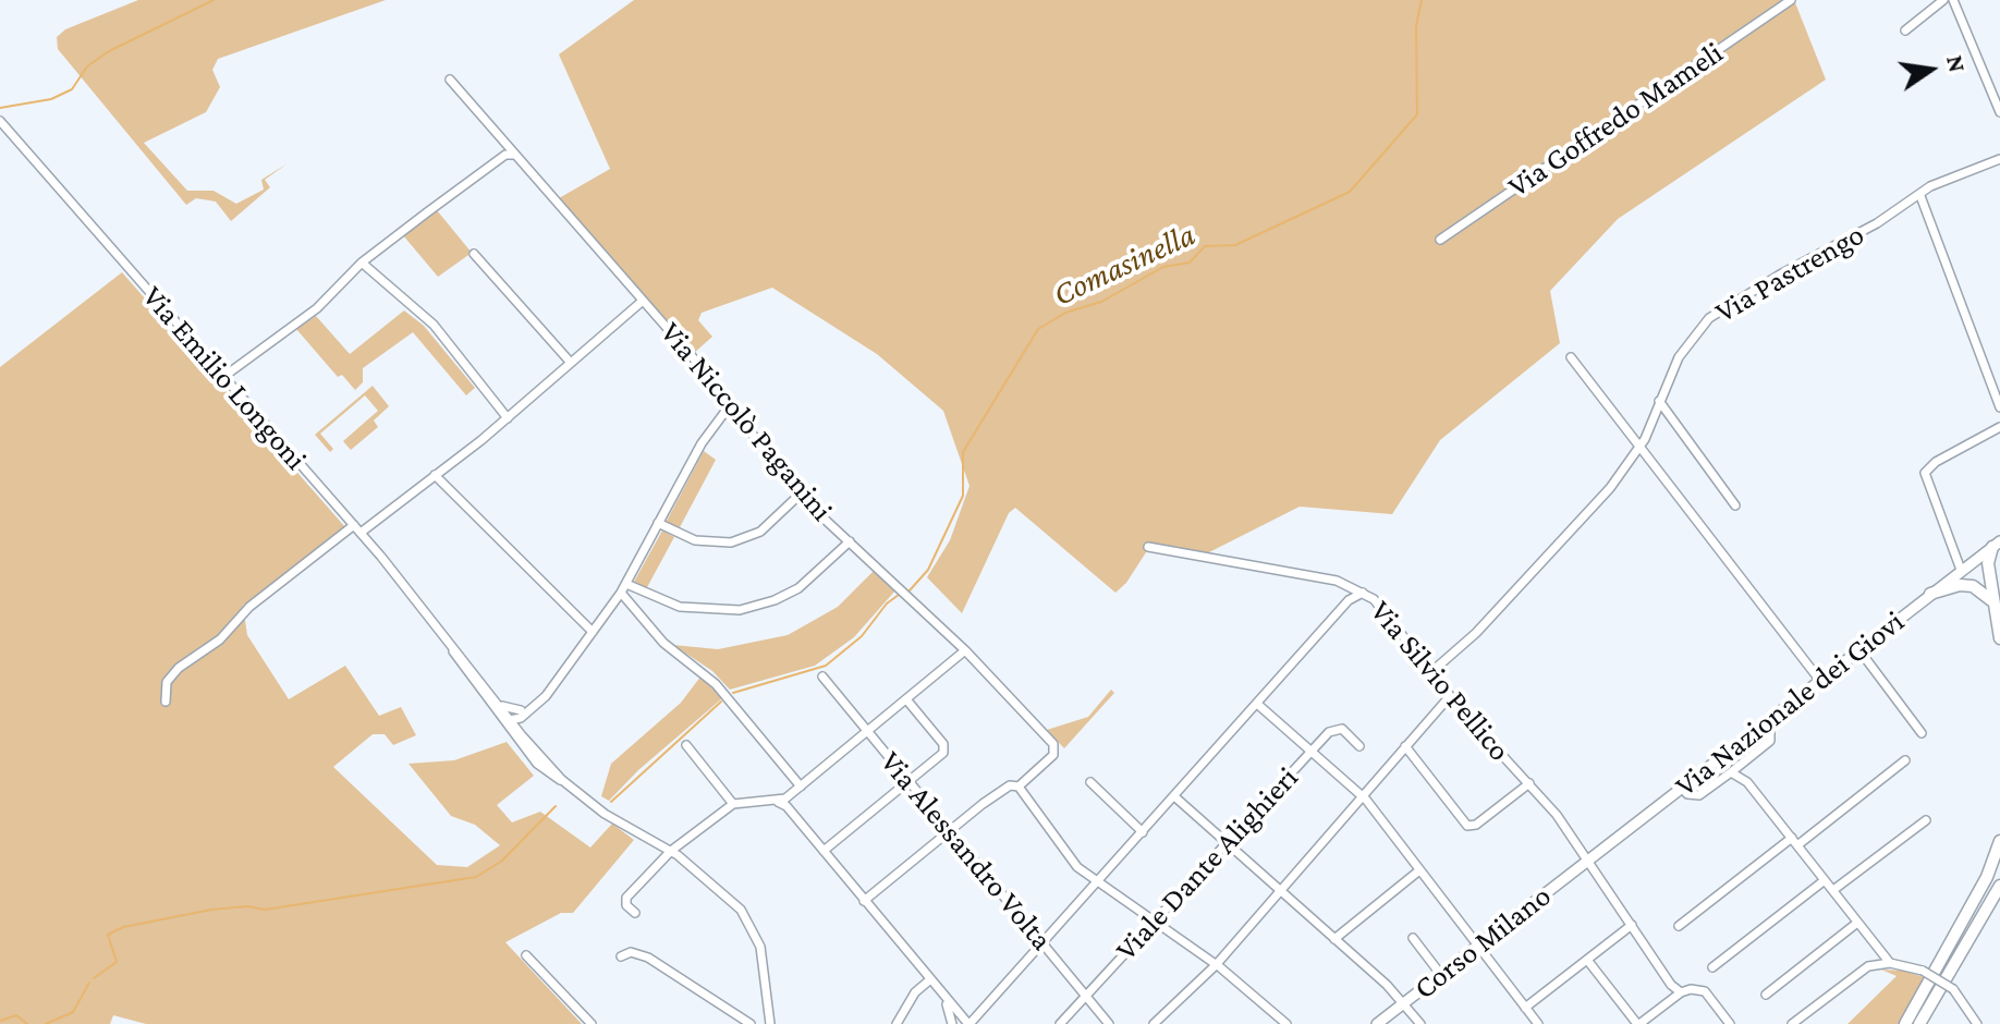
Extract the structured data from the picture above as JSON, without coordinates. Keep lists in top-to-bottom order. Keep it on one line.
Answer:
{"streets":{"main road":["Via Nazionale dei Giovi","Corso Milano"],"street":["Via Goffredo Mameli","Via Pastrengo","Via Emilio Longoni","Via Niccolò Paganini","Via Silvio Pellico","Via Alessandro Volta","Viale Dante Alighieri"]},"crossings":[["Via Pastrengo","Via Silvio Pellico"],["Via Silvio Pellico","Via Nazionale dei Giovi"],["Via Silvio Pellico","Corso Milano"],["Via Nazionale dei Giovi","Corso Milano"],["Via Alessandro Volta","Viale Dante Alighieri"]],"water":["Comasinella"],"north":"right"}
